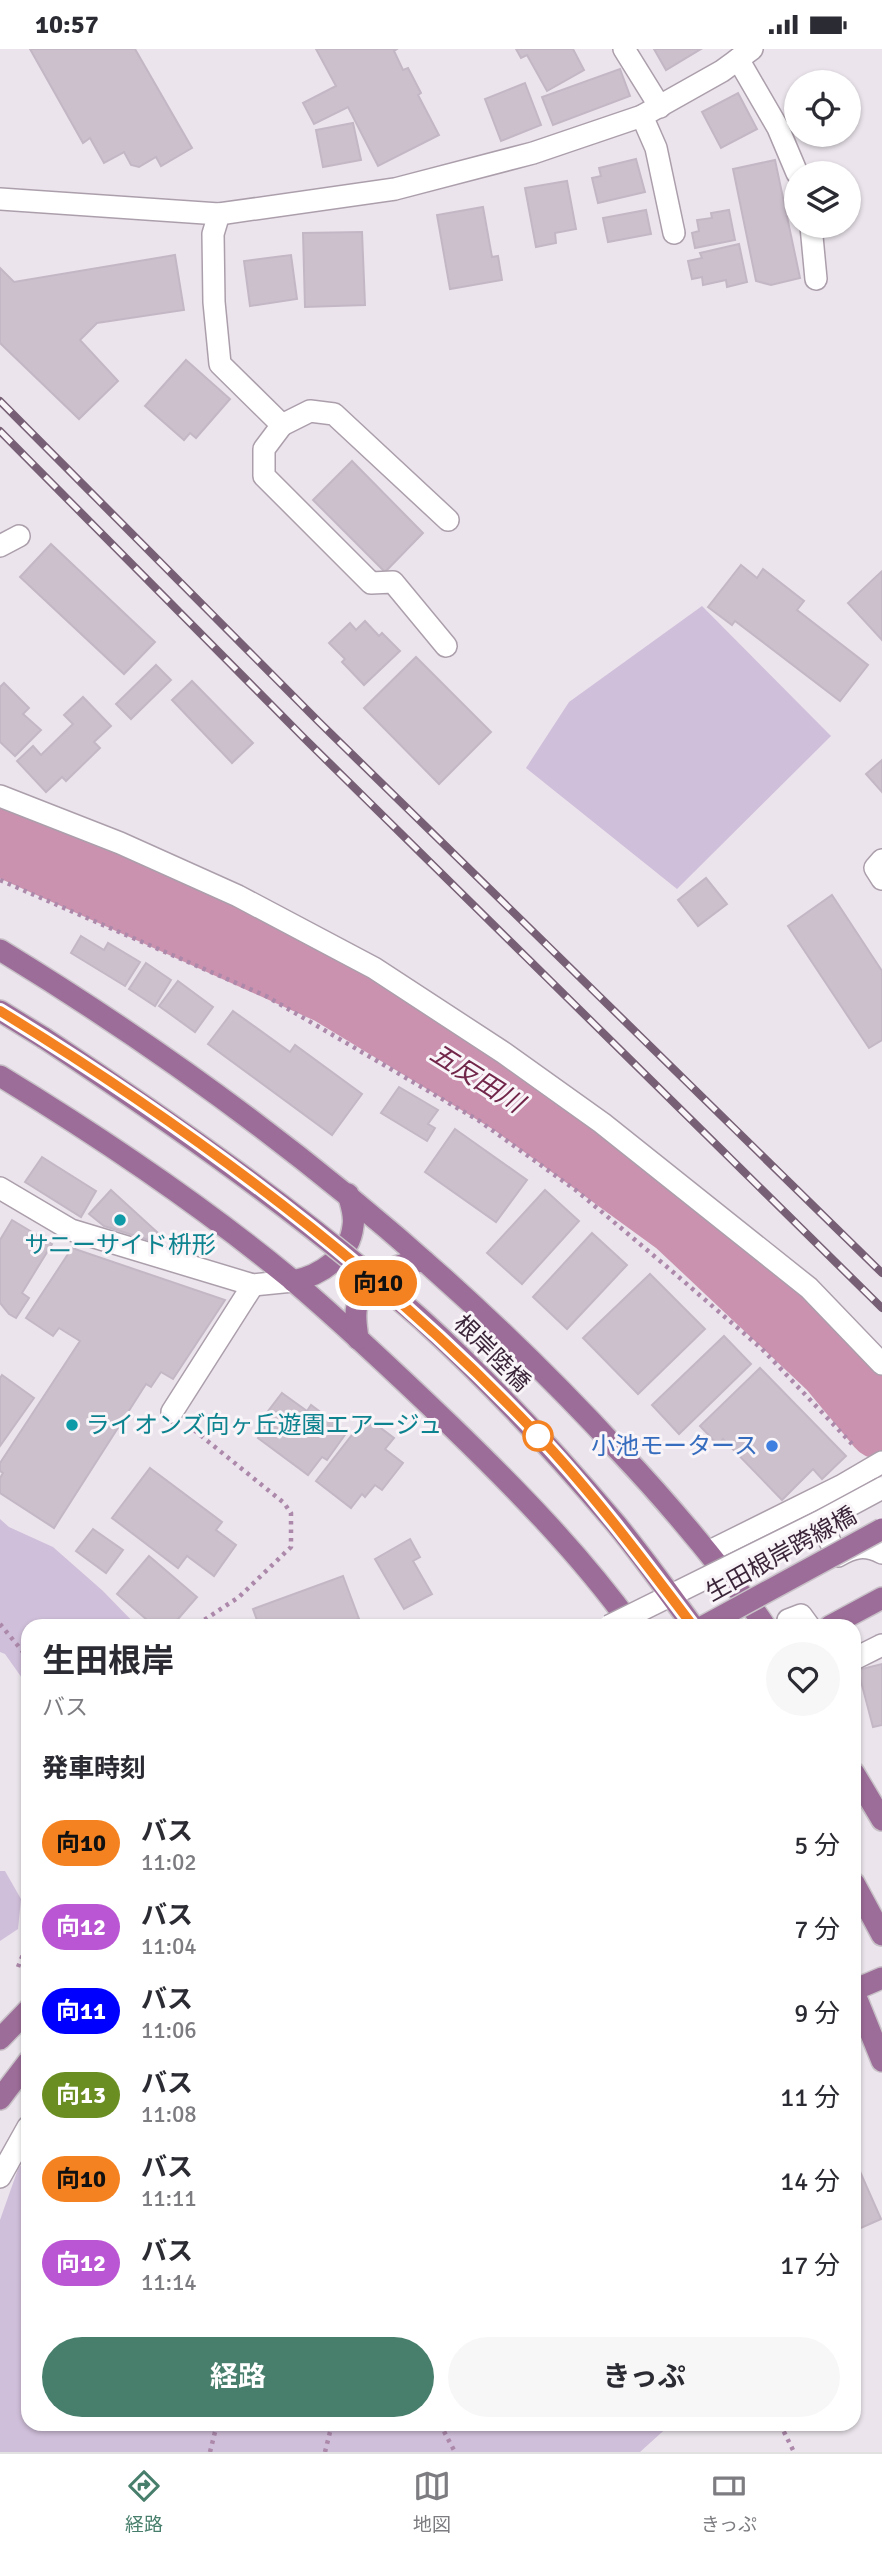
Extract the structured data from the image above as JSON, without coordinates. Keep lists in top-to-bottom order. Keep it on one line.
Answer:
{"streets":{"main road":["根岸陸橋","生田根岸跨線橋"]},"water":["五反田川"],"places":["サニーサイド枡形","ライオンズ向ヶ丘遊園エアージュ","小池モータース"],"lines":["bus line 向10"],"page":{"status":"10:57","on_map":"向10","heading":[["生田根岸","バス"],"発車時刻"],"list":[{"mark":"向10","name":"バス","note":"11:02","value":"5 分"},{"mark":"向12","name":"バス","note":"11:04","value":"7 分"},{"mark":"向11","name":"バス","note":"11:06","value":"9 分"},{"mark":"向13","name":"バス","note":"11:08","value":"11 分"},{"mark":"向10","name":"バス","note":"11:11","value":"14 分"},{"mark":"向12","name":"バス","note":"11:14","value":"17 分"}],"buttons":["経路","きっぷ"],"tabs":["経路","地図","きっぷ"]}}
